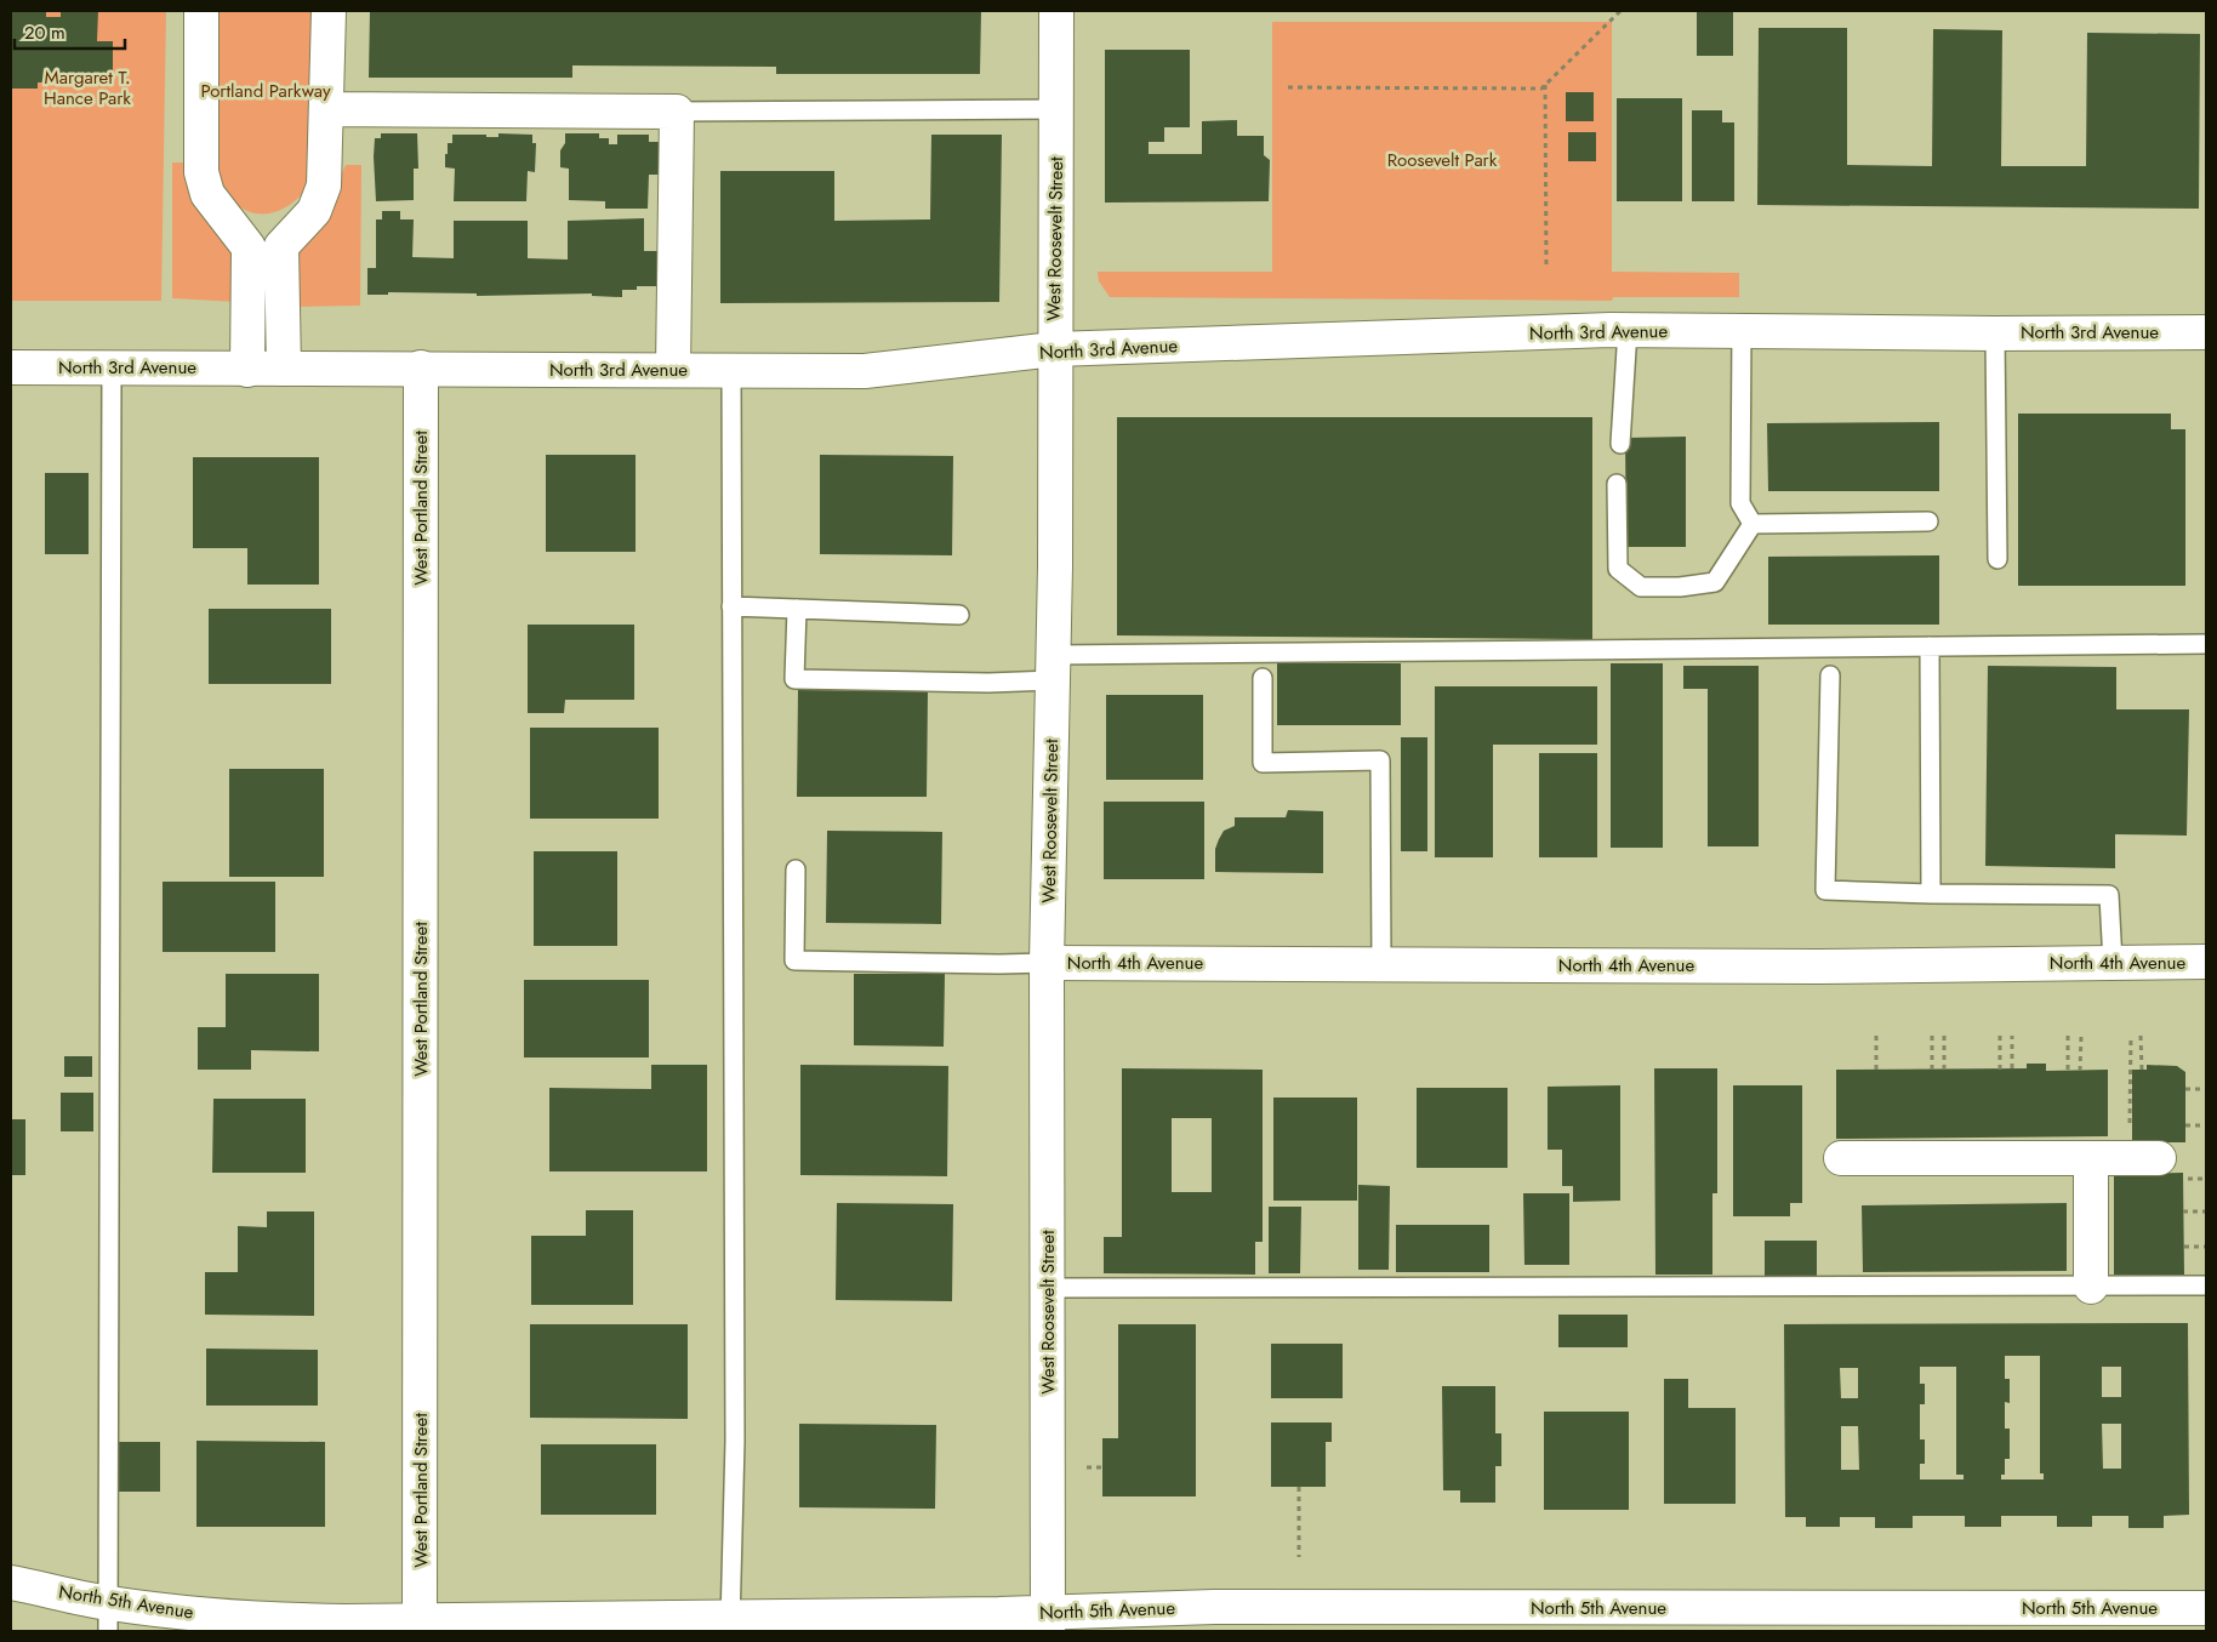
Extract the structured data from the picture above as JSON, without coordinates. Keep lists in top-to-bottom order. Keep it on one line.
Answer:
{"streets":{"street":["West Roosevelt Street","North 3rd Avenue","West Portland Street","North 4th Avenue","North 5th Avenue"]},"crossings":[["West Roosevelt Street","North 3rd Avenue"],["West Roosevelt Street","North 4th Avenue"],["West Roosevelt Street","North 5th Avenue"],["North 3rd Avenue","West Portland Street"],["West Portland Street","North 5th Avenue"]],"parks":["Margaret T. Hance Park","Portland Parkway","Roosevelt Park"],"scale_bar":"20 m"}
